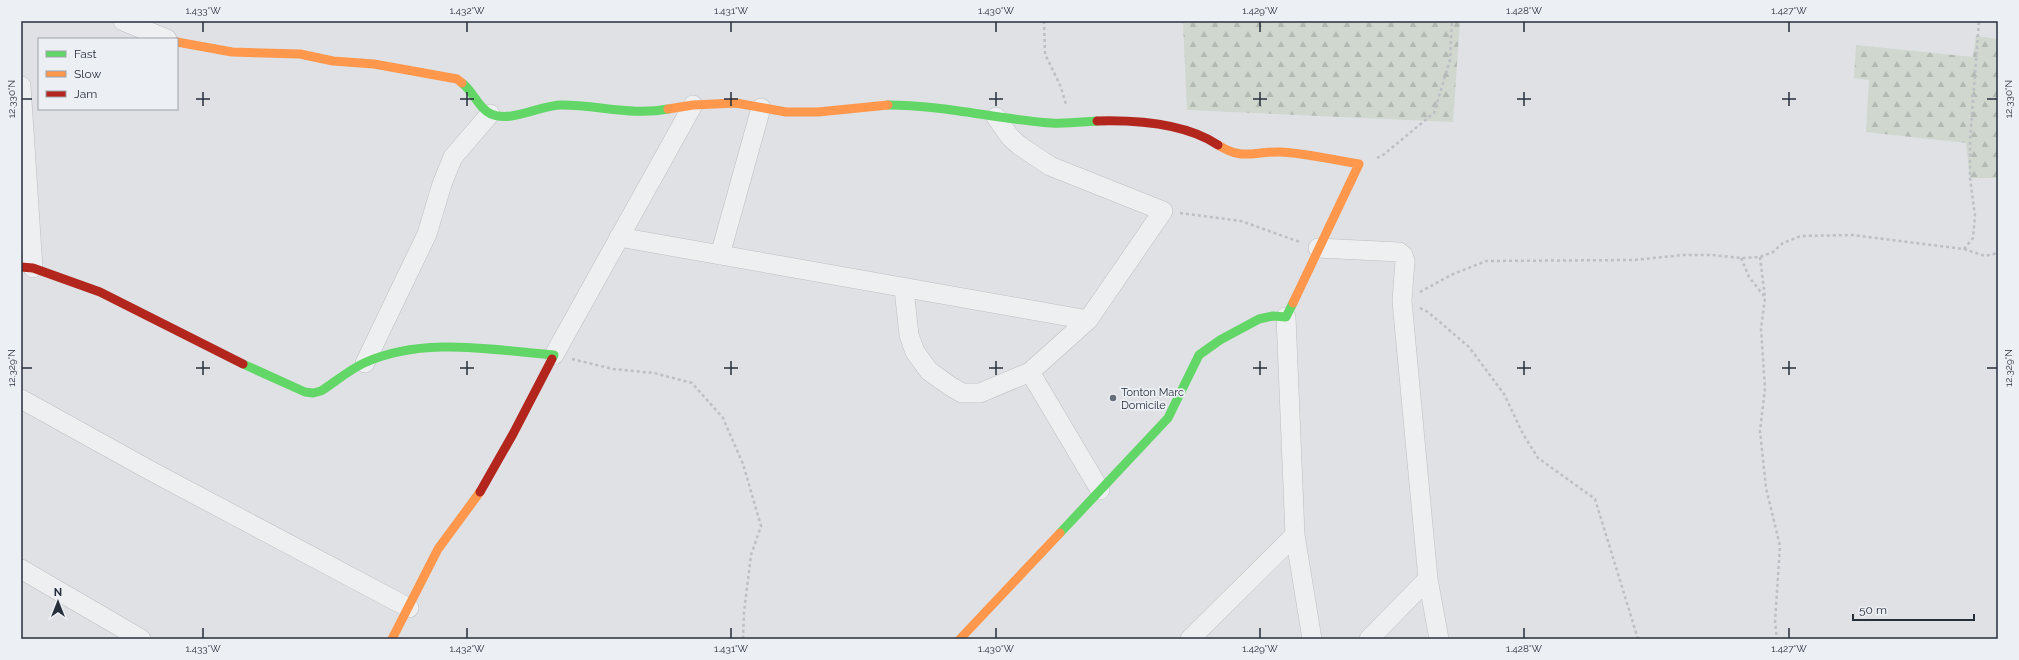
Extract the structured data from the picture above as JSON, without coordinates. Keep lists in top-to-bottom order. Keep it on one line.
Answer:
{"places":["Tonton Marc Domicile"],"legend":["Fast","Slow","Jam"],"scale_bar":"50 m","north":"top","coordinates":["1.433°W","1.432°W","1.431°W","1.430°W","1.429°W","1.428°W","1.427°W","12.330°N","12.329°N"]}
